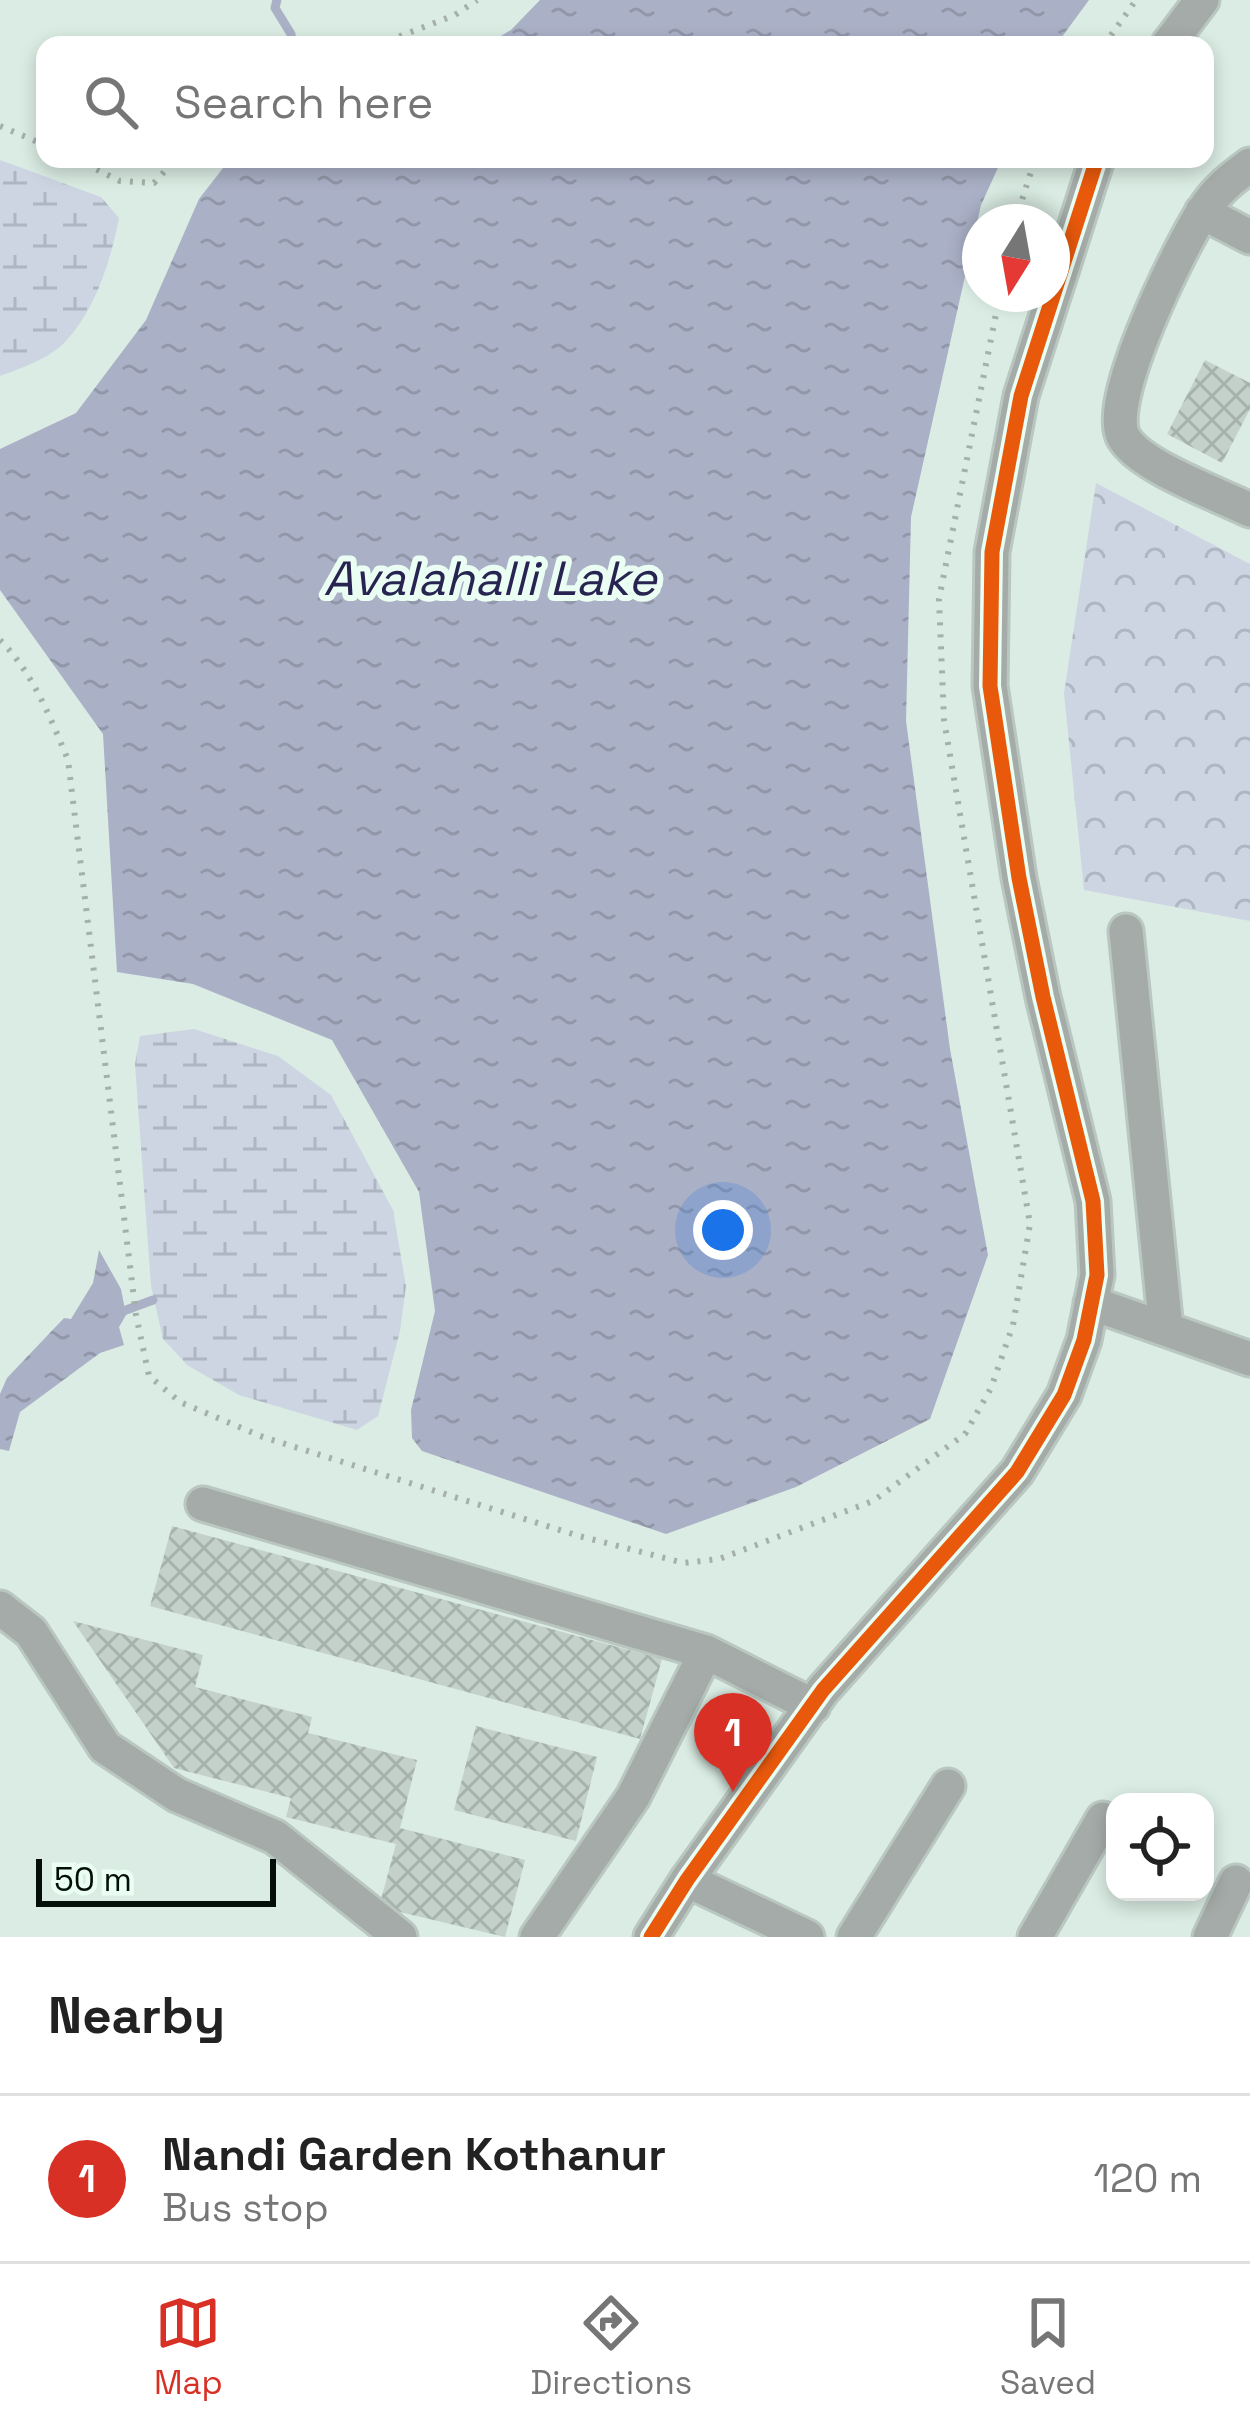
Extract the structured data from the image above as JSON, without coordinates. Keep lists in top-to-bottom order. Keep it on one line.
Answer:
{"water":["Avalahalli Lake"],"scale_bar":"50 m","north":"bottom","page":{"search":"Search here","pins":"1","scale":"50 m","heading":"Nearby","list":[{"mark":"1","name":"Nandi Garden Kothanur","note":"Bus stop","value":"120 m"}],"nav":["Map","Directions","Saved"]}}
